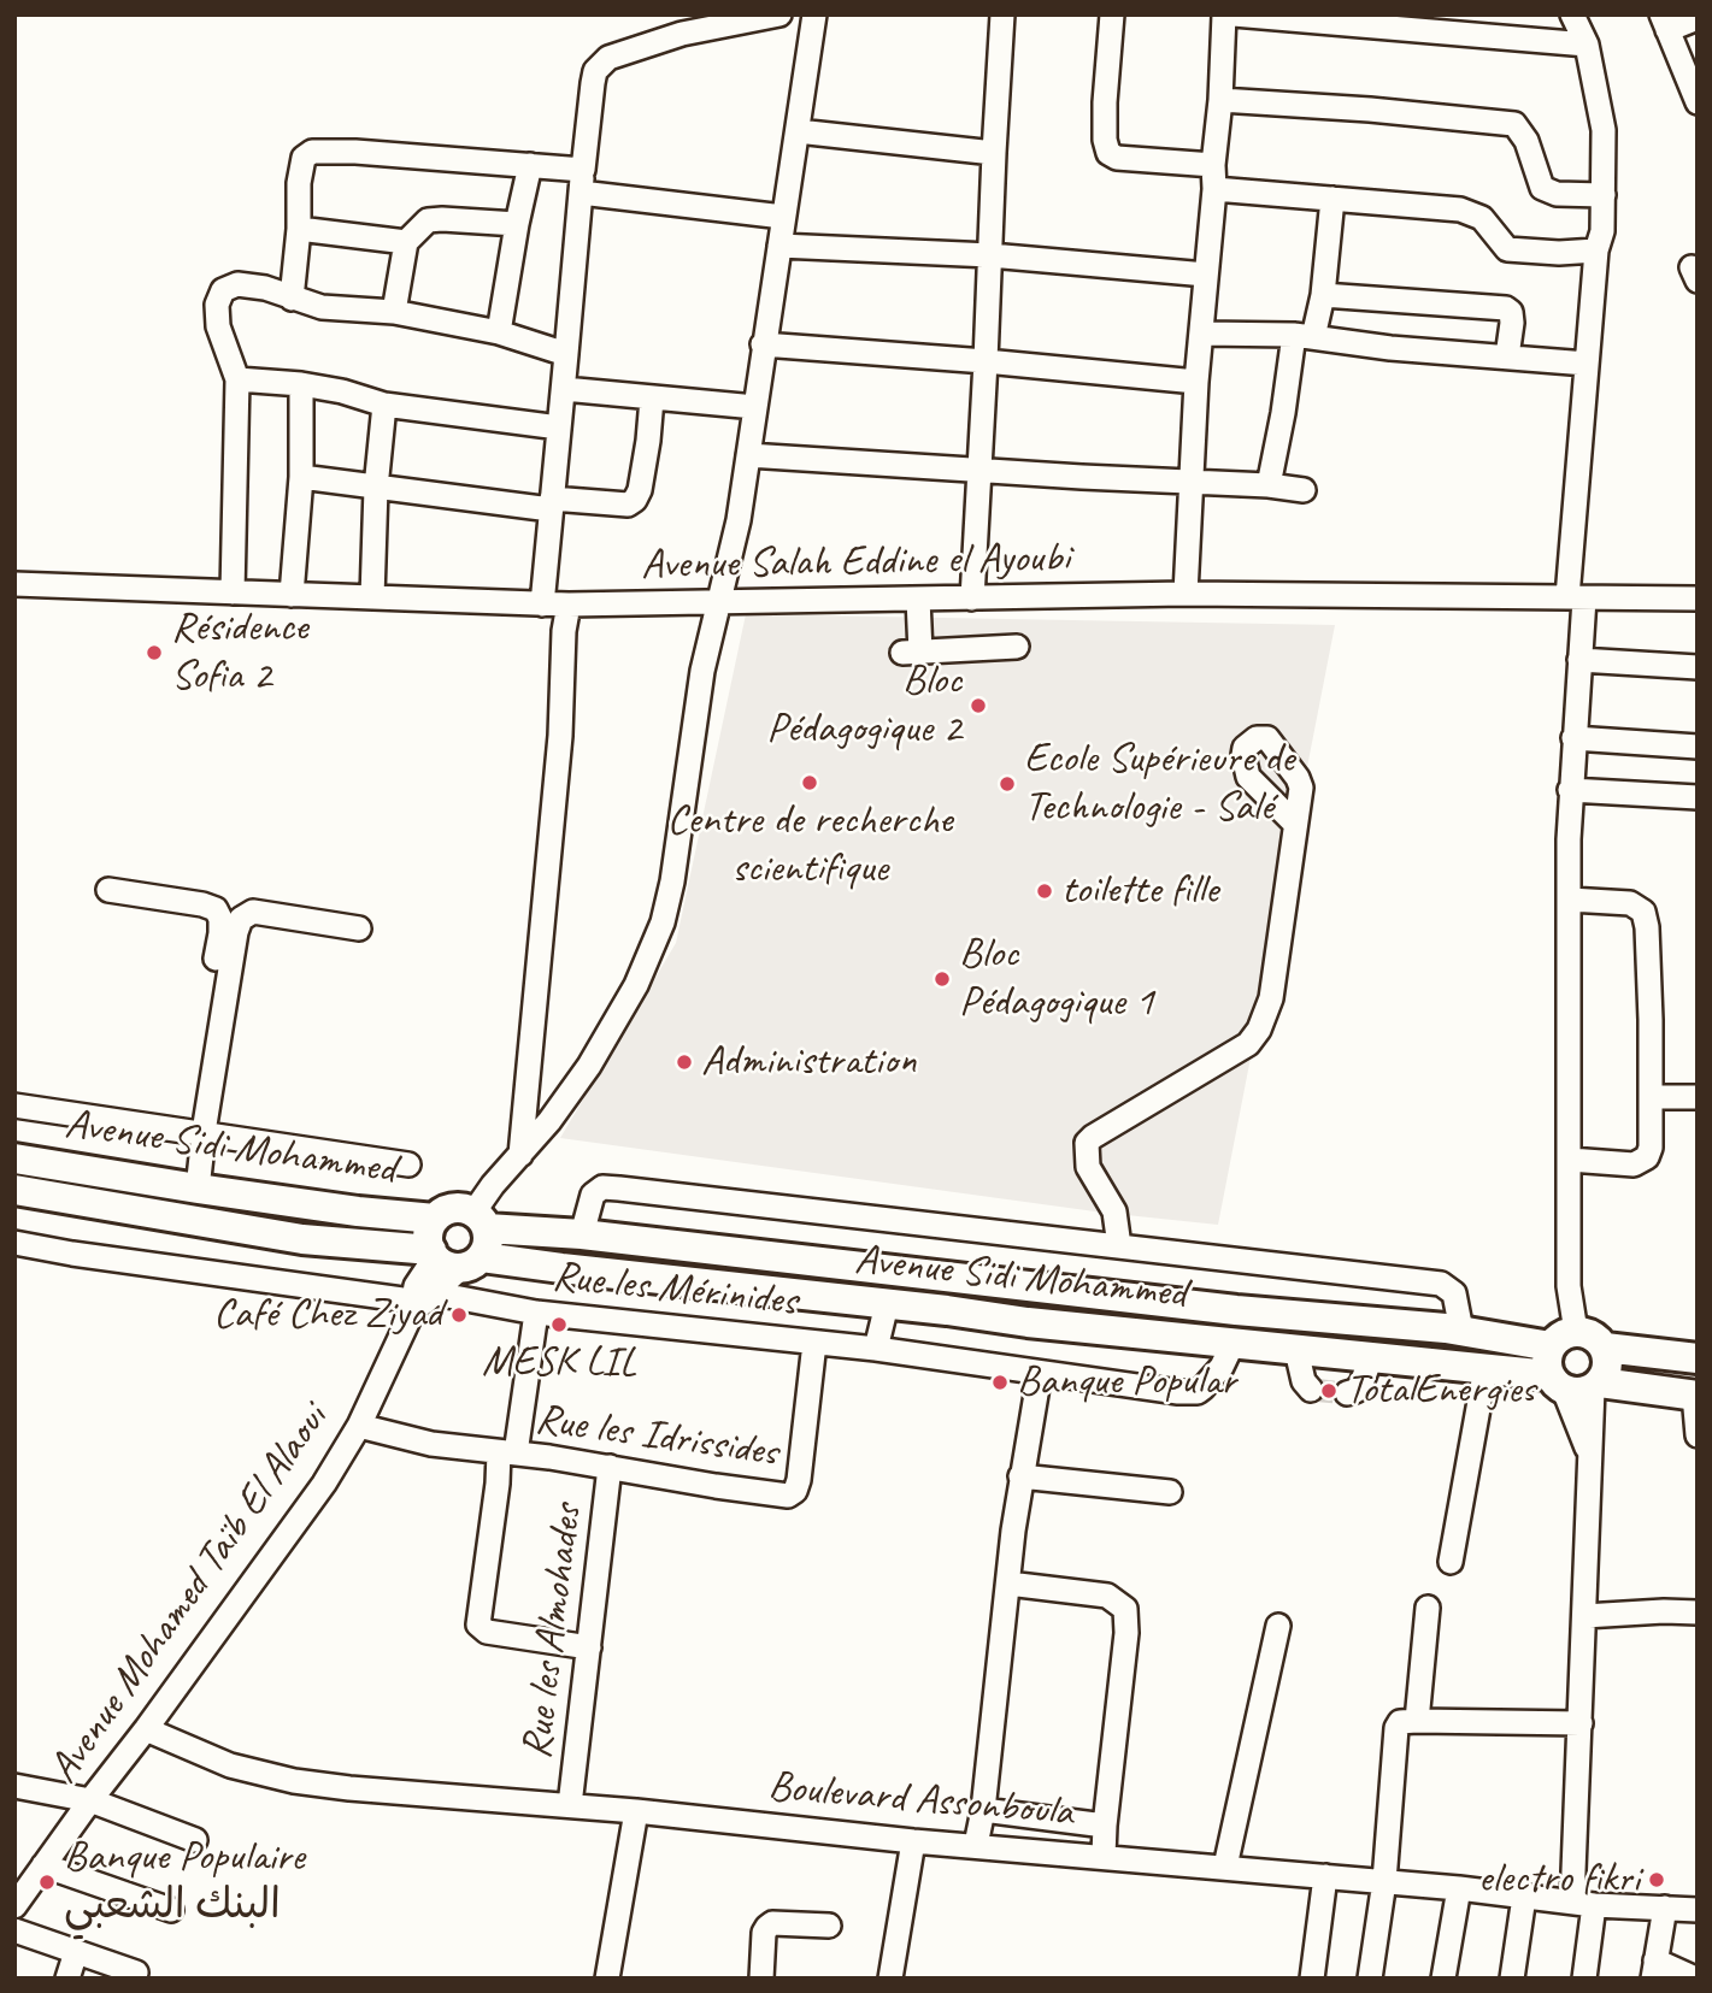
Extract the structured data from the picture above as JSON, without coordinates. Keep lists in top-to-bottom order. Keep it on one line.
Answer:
{"streets":{"main road":["Avenue Sidi Mohammed"],"street":["Avenue Salah Eddine el Ayoubi","Rue les Mérinides","Rue les Idrissides","Avenue Mohamed Taïb El Alaoui","Rue les Almohades","Boulevard Assonboula"]},"crossings":[["Avenue Sidi Mohammed","Rue les Mérinides"],["Avenue Sidi Mohammed","Avenue Mohamed Taïb El Alaoui"],["Rue les Mérinides","Rue les Idrissides"],["Rue les Mérinides","Avenue Mohamed Taïb El Alaoui"],["Rue les Idrissides","Avenue Mohamed Taïb El Alaoui"],["Rue les Idrissides","Rue les Almohades"],["Avenue Mohamed Taïb El Alaoui","Boulevard Assonboula"],["Rue les Almohades","Boulevard Assonboula"]],"places":["Résidence Sofia 2","Bloc Pédagogique 2","Centre de recherche scientifique","Ecole Supérieure de Technologie - Salé","toilette fille","Bloc Pédagogique 1","Administration","Café Chez Ziyad","MESK LIL","Banque Popular","TotalEnergies","electro fikri","Banque Populaire البنك الشعبي"]}
